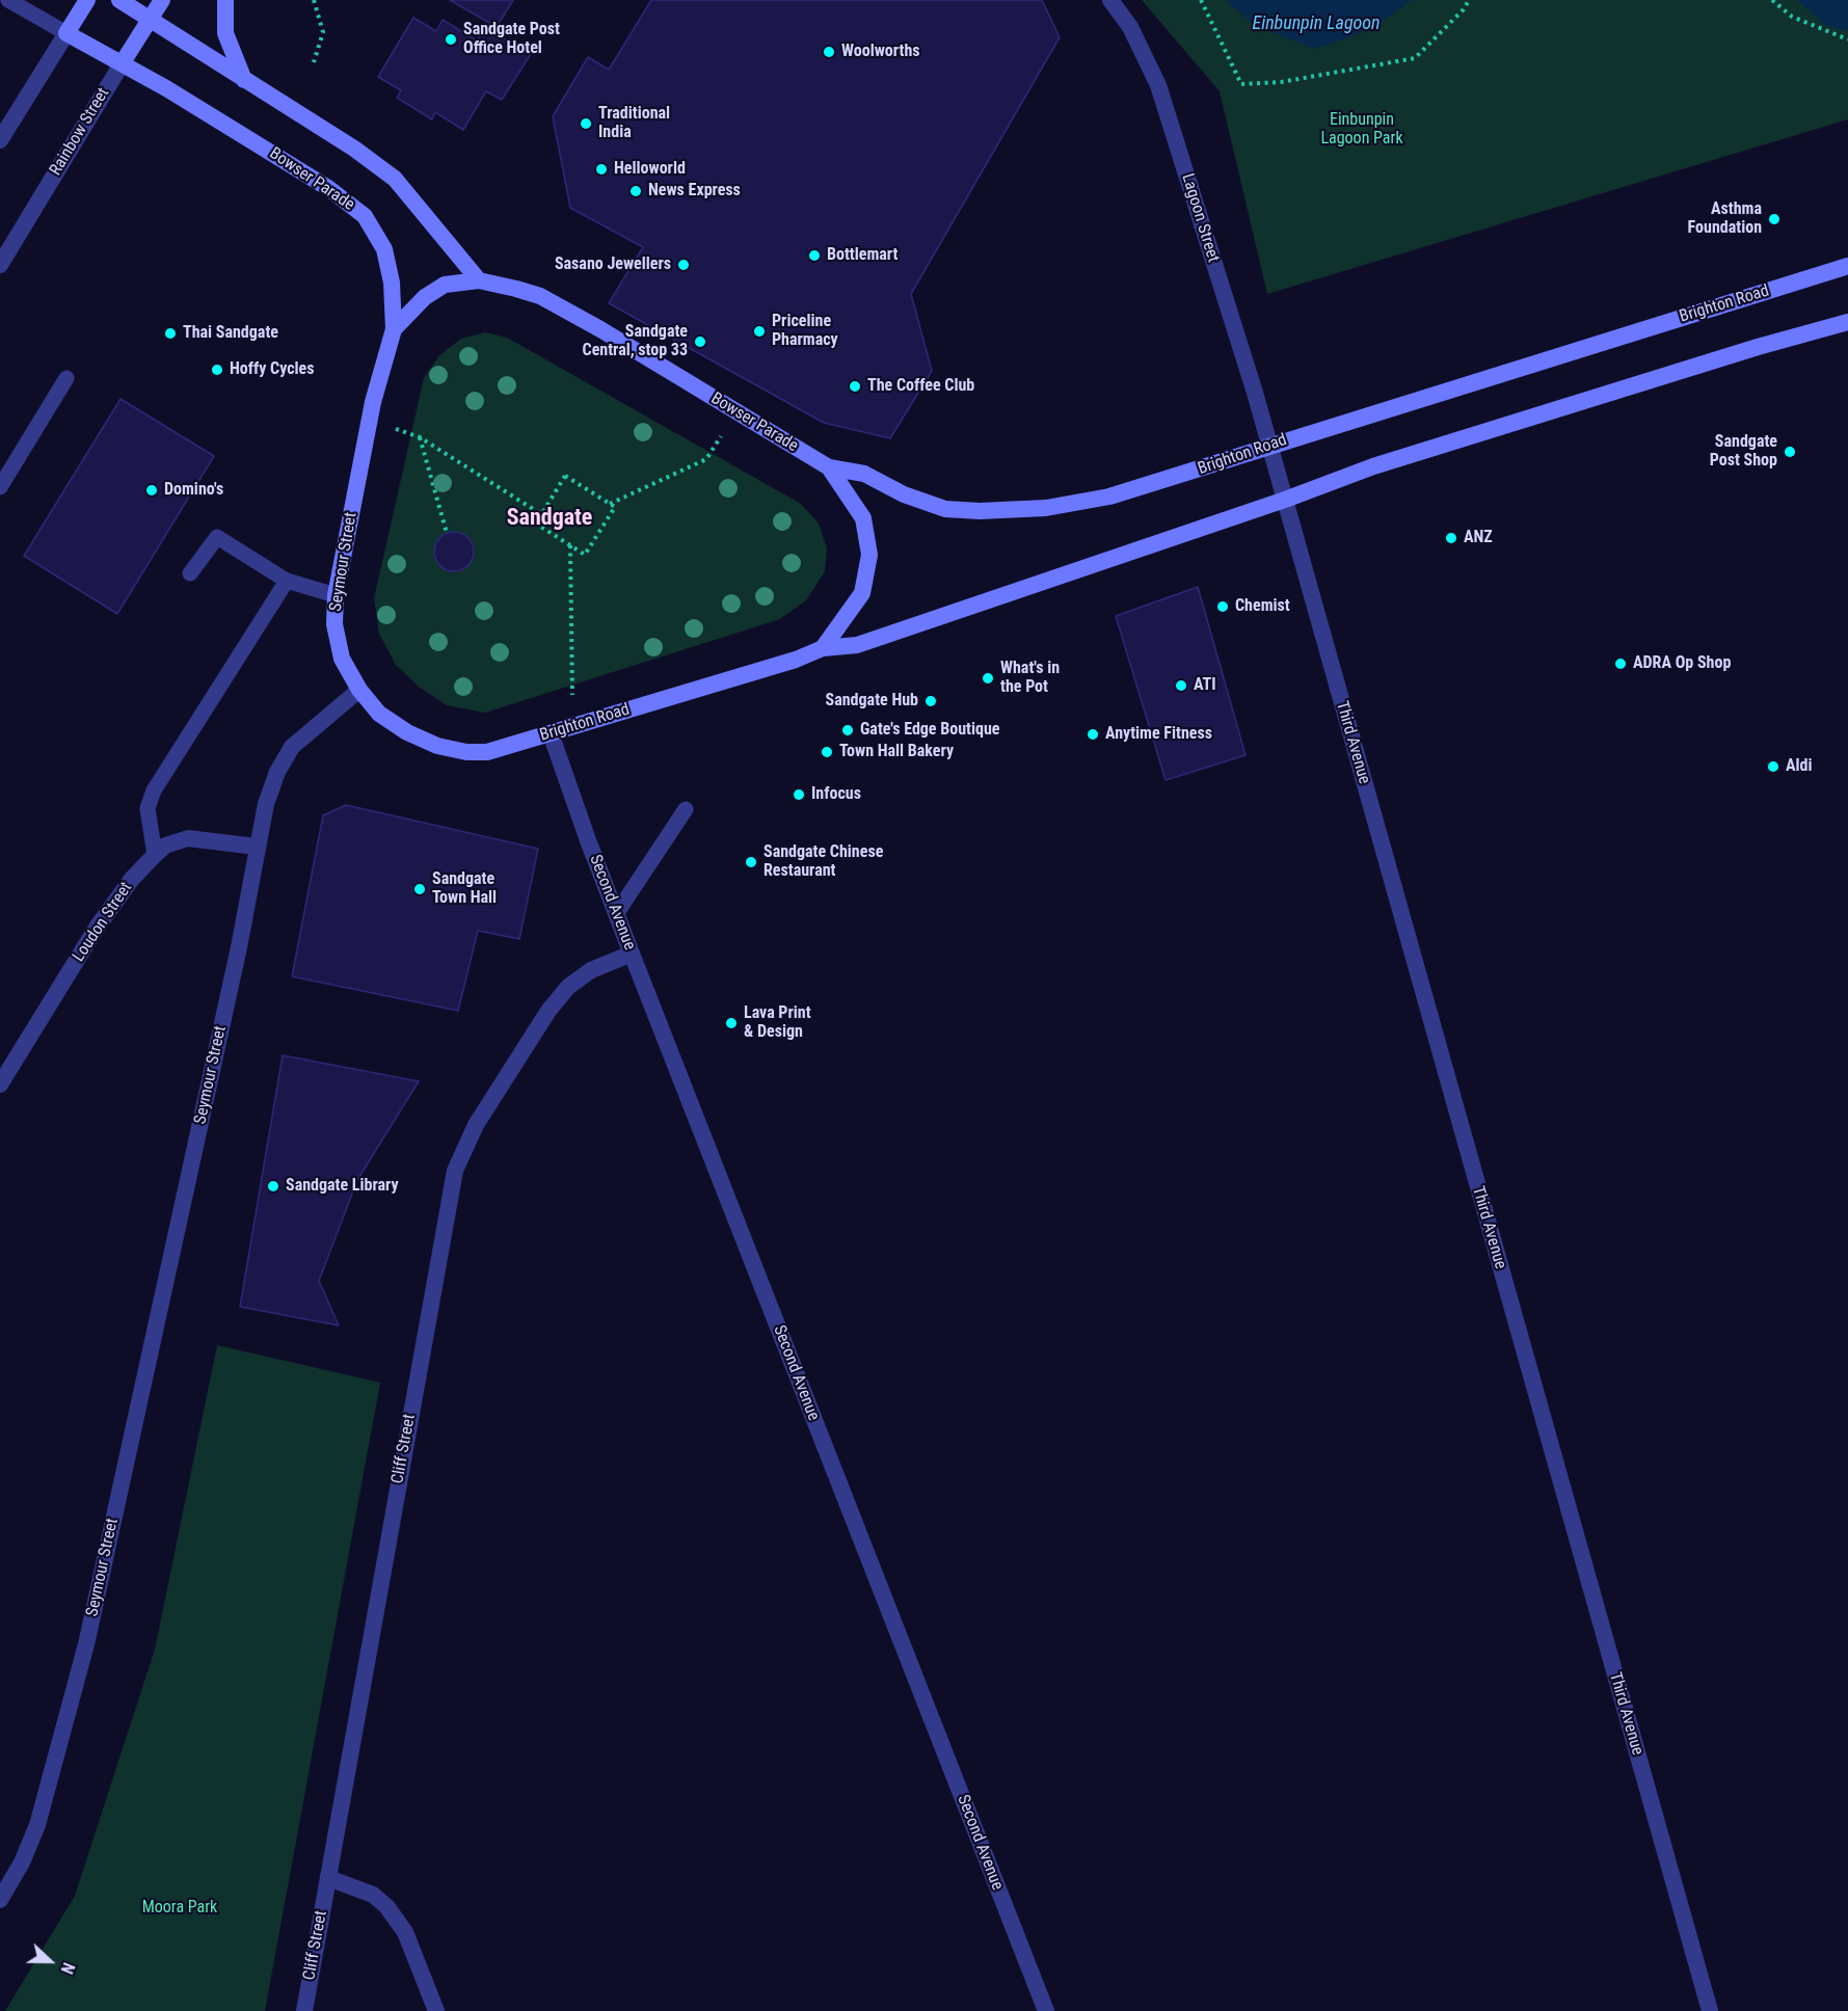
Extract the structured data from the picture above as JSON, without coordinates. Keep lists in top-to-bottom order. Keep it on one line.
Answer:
{"streets":{"main road":["Rainbow Street","Bowser Parade","Brighton Road","Seymour Street"],"street":["Lagoon Street","Third Avenue","Second Avenue","Loudon Street","Cliff Street"]},"crossings":[["Rainbow Street","Bowser Parade"],["Bowser Parade","Brighton Road"],["Bowser Parade","Seymour Street"],["Lagoon Street","Brighton Road"],["Lagoon Street","Third Avenue"],["Brighton Road","Seymour Street"],["Brighton Road","Third Avenue"],["Brighton Road","Second Avenue"],["Seymour Street","Loudon Street"],["Second Avenue","Cliff Street"]],"districts":["Sandgate"],"water":["Einbunpin Lagoon"],"parks":["Einbunpin Lagoon Park","Moora Park"],"places":["Sandgate Post Office Hotel","Woolworths","Traditional India","Helloworld","News Express","Asthma Foundation","Bottlemart","Sasano Jewellers","Priceline Pharmacy","Thai Sandgate","Sandgate Central, stop 33","Hoffy Cycles","The Coffee Club","Sandgate Post Shop","Domino's","ANZ","Chemist","ADRA Op Shop","What's in the Pot","ATI","Sandgate Hub","Gate's Edge Boutique","Anytime Fitness","Town Hall Bakery","Aldi","Infocus","Sandgate Chinese Restaurant","Sandgate Town Hall","Lava Print & Design","Sandgate Library"],"north":"right"}
